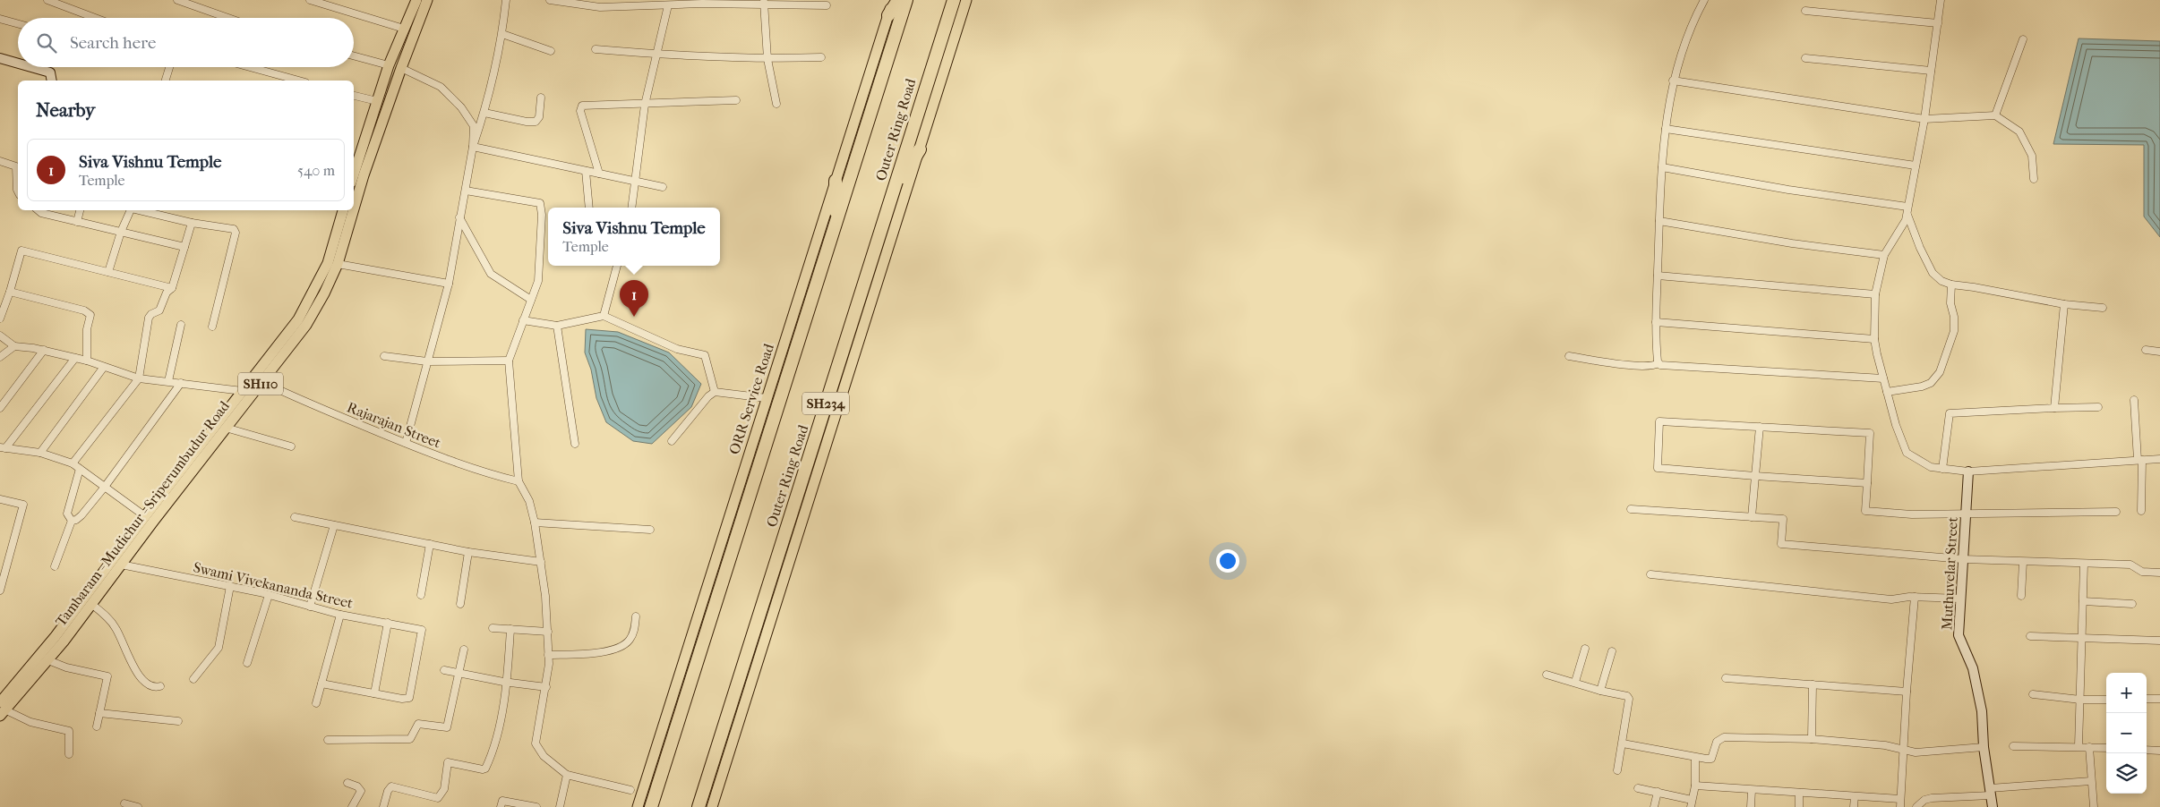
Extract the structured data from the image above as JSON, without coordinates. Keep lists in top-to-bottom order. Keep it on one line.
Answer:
{"streets":{"highway":["Outer Ring Road","SH234"],"main road":["SH110","ORR Service Road","Tambaram - Mudichur - Sriperumbudur Road"],"street":["Rajarajan Street","Muthuvelar Street","Swami Vivekananda Street"]},"crossings":[["Rajarajan Street","Tambaram - Mudichur - Sriperumbudur Road"],["Tambaram - Mudichur - Sriperumbudur Road","Swami Vivekananda Street"]],"page":{"search":"Search here","heading":"Nearby","list":[{"mark":"1","name":"Siva Vishnu Temple","note":"Temple","value":"540 m"}],"popup":["Siva Vishnu Temple","Temple"],"pins":"1","map_buttons":["+","−"]}}
